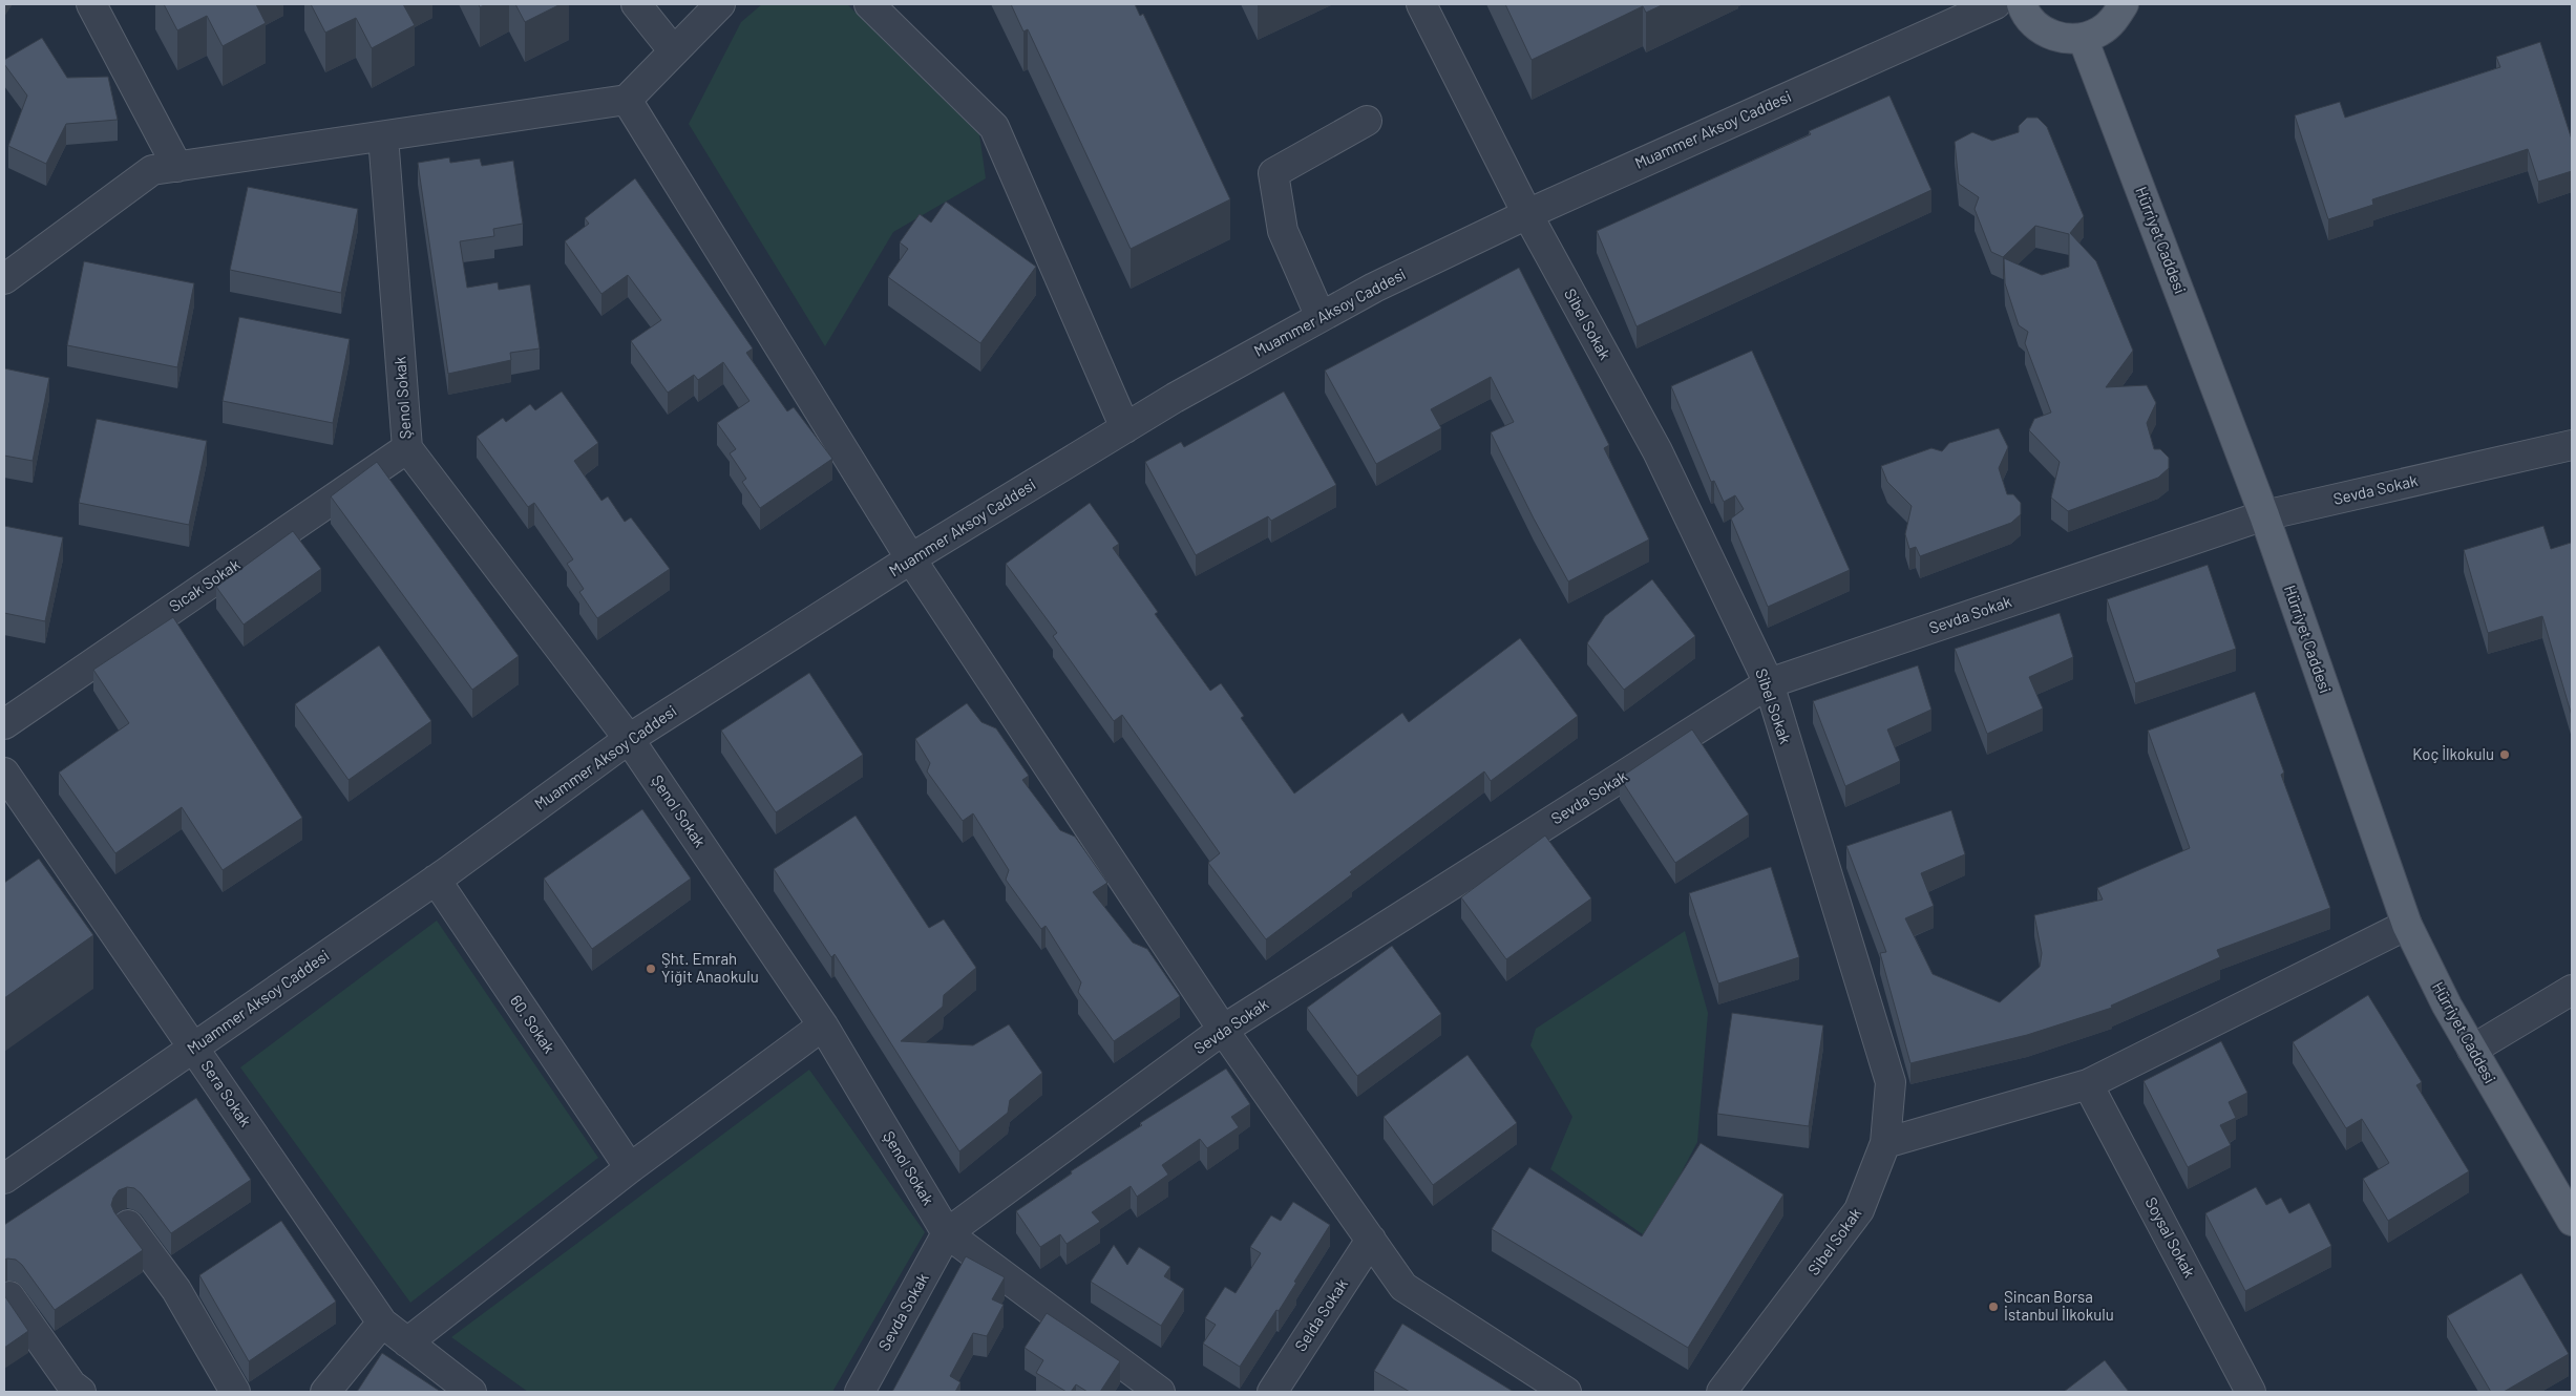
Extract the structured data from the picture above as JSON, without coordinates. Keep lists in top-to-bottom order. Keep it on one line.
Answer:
{"streets":{"main road":["Hürriyet Caddesi"],"street":["Muammer Aksoy Caddesi","Sibel Sokak","Şenol Sokak","Sevda Sokak","Sıcak Sokak","60. Sokak","Sera Sokak","Soysal Sokak","Selda Sokak"]},"crossings":[["Muammer Aksoy Caddesi","Sibel Sokak"],["Muammer Aksoy Caddesi","Şenol Sokak"],["Muammer Aksoy Caddesi","60. Sokak"],["Muammer Aksoy Caddesi","Sera Sokak"],["Hürriyet Caddesi","Sevda Sokak"],["Sibel Sokak","Sevda Sokak"],["Şenol Sokak","Sevda Sokak"],["Şenol Sokak","Sıcak Sokak"]],"places":["Koç İlkokulu","Şht. Emrah Yiğit Anaokulu","Sincan Borsa İstanbul İlkokulu"]}
